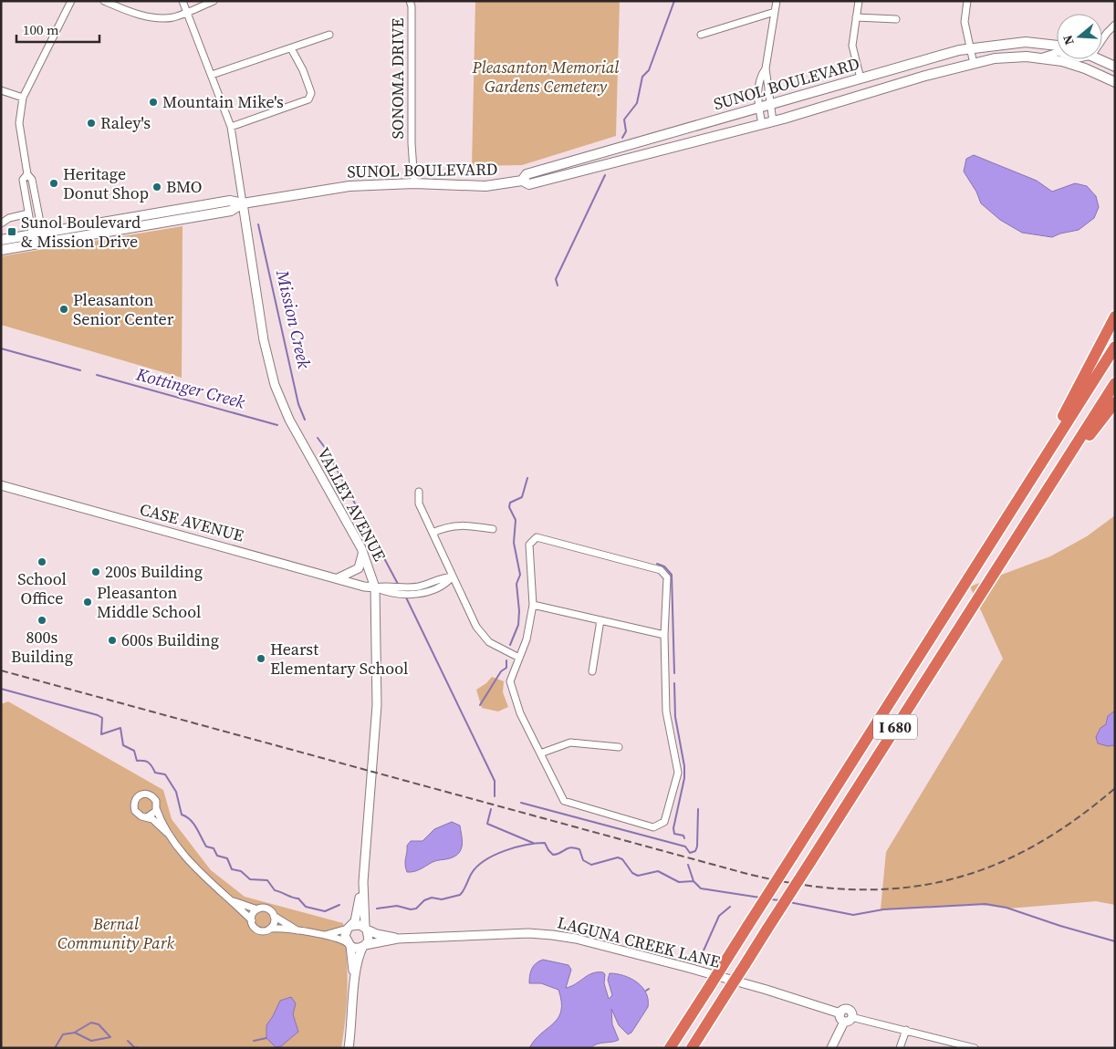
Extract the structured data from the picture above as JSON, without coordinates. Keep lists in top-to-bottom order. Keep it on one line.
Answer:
{"streets":{"highway":["I 680"],"main road":["SUNOL BOULEVARD"],"street":["SONOMA DRIVE","VALLEY AVENUE","CASE AVENUE","LAGUNA CREEK LANE"]},"crossings":[["SONOMA DRIVE","SUNOL BOULEVARD"],["SUNOL BOULEVARD","VALLEY AVENUE"],["VALLEY AVENUE","CASE AVENUE"],["VALLEY AVENUE","LAGUNA CREEK LANE"]],"water":["Mission Creek","Kottinger Creek"],"parks":["Pleasanton Memorial Gardens Cemetery","Bernal Community Park"],"places":{"other":["Mountain Mike's","Raley's","Heritage Donut Shop","BMO","Pleasanton Senior Center","School Office","200s Building","Pleasanton Middle School","800s Building","600s Building","Hearst Elementary School"],"transit":["Sunol Boulevard & Mission Drive"]},"scale_bar":"100 m","north":"left"}
